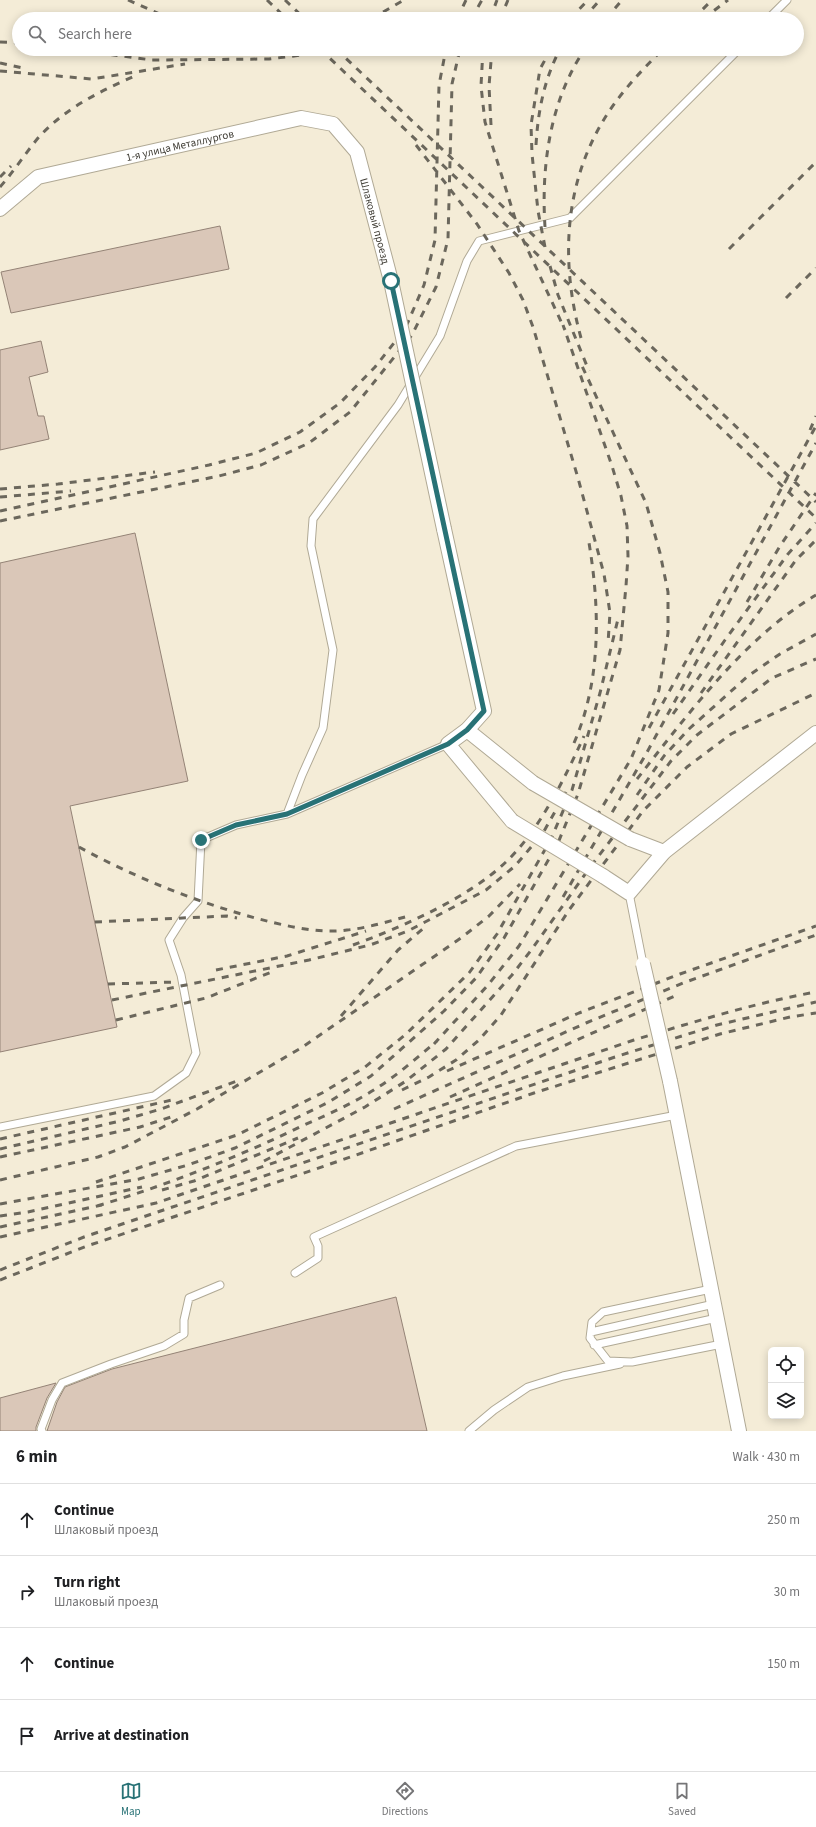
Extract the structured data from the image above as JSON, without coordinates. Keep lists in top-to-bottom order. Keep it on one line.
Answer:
{"streets":{"street":["1-я улица Металлургов","Шлаковый проезд"]},"crossings":[["1-я улица Металлургов","Шлаковый проезд"]],"page":{"search":"Search here","heading":["6 min","Walk · 430 m"],"list":[["Continue","Шлаковый проезд","250 m"],["Turn right","Шлаковый проезд","30 m"],["Continue","150 m"],"Arrive at destination"],"nav":["Map","Directions","Saved"]}}
